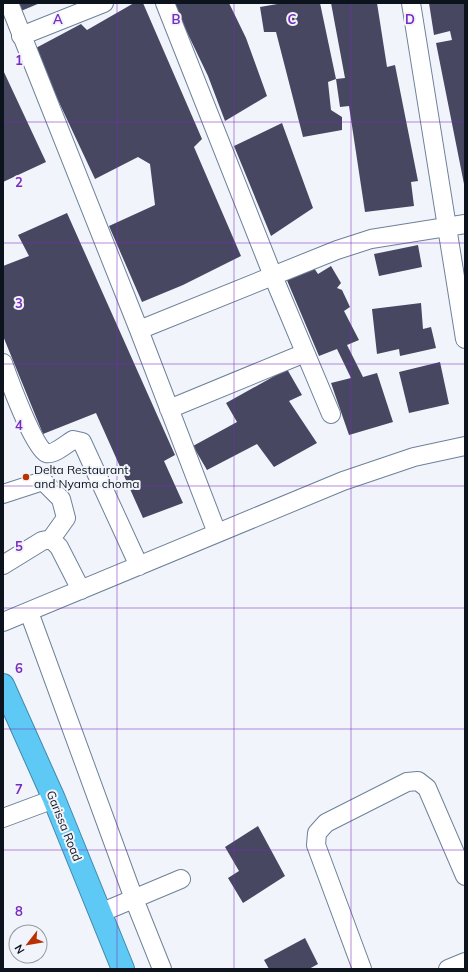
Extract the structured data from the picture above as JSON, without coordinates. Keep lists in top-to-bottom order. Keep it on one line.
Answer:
{"streets":{"highway":["Garissa Road"]},"places":["Delta Restaurant and Nyama choma"],"north":"bottom left","grid":{"columns":["A","B","C","D"],"rows":["1","2","3","4","5","6","7","8"]}}
